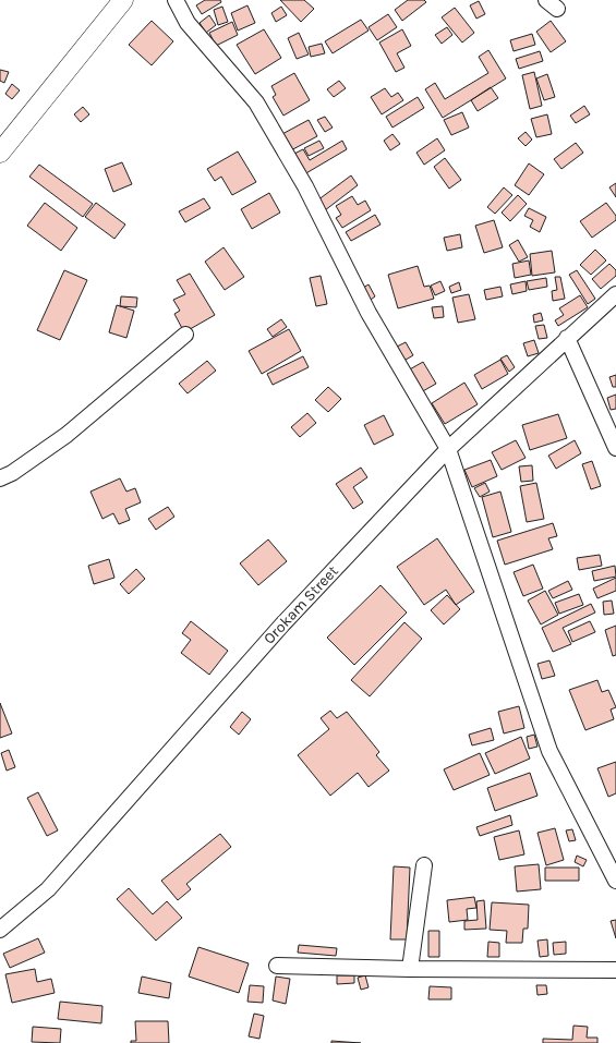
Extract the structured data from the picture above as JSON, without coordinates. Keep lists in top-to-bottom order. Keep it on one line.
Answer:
{"streets":{"street":["Orokam Street"]}}
